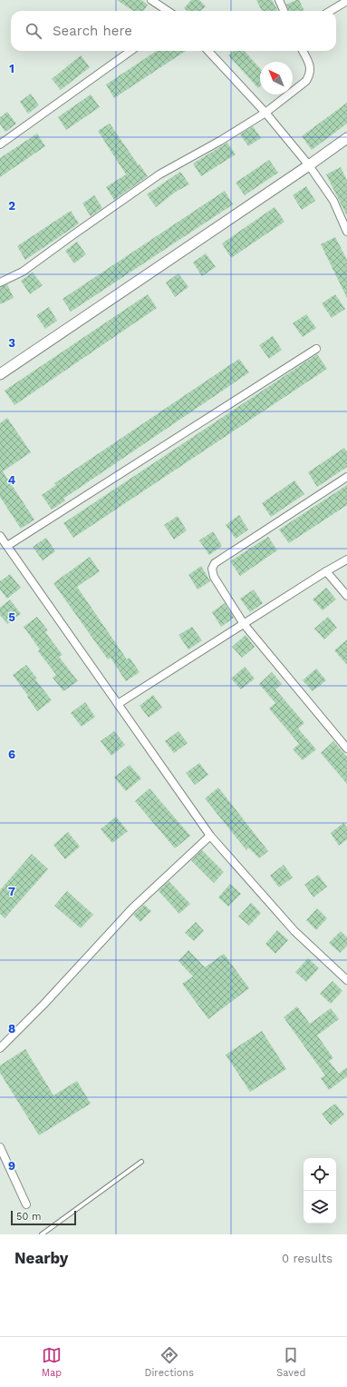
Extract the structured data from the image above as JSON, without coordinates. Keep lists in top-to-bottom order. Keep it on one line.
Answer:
{"scale_bar":"50 m","north":"top left","page":{"search":"Search here","scale":"50 m","heading":["Nearby","0 results"],"nav":["Map","Directions","Saved"]},"grid":{"rows":["1","2","3","4","5","6","7","8","9"]}}
